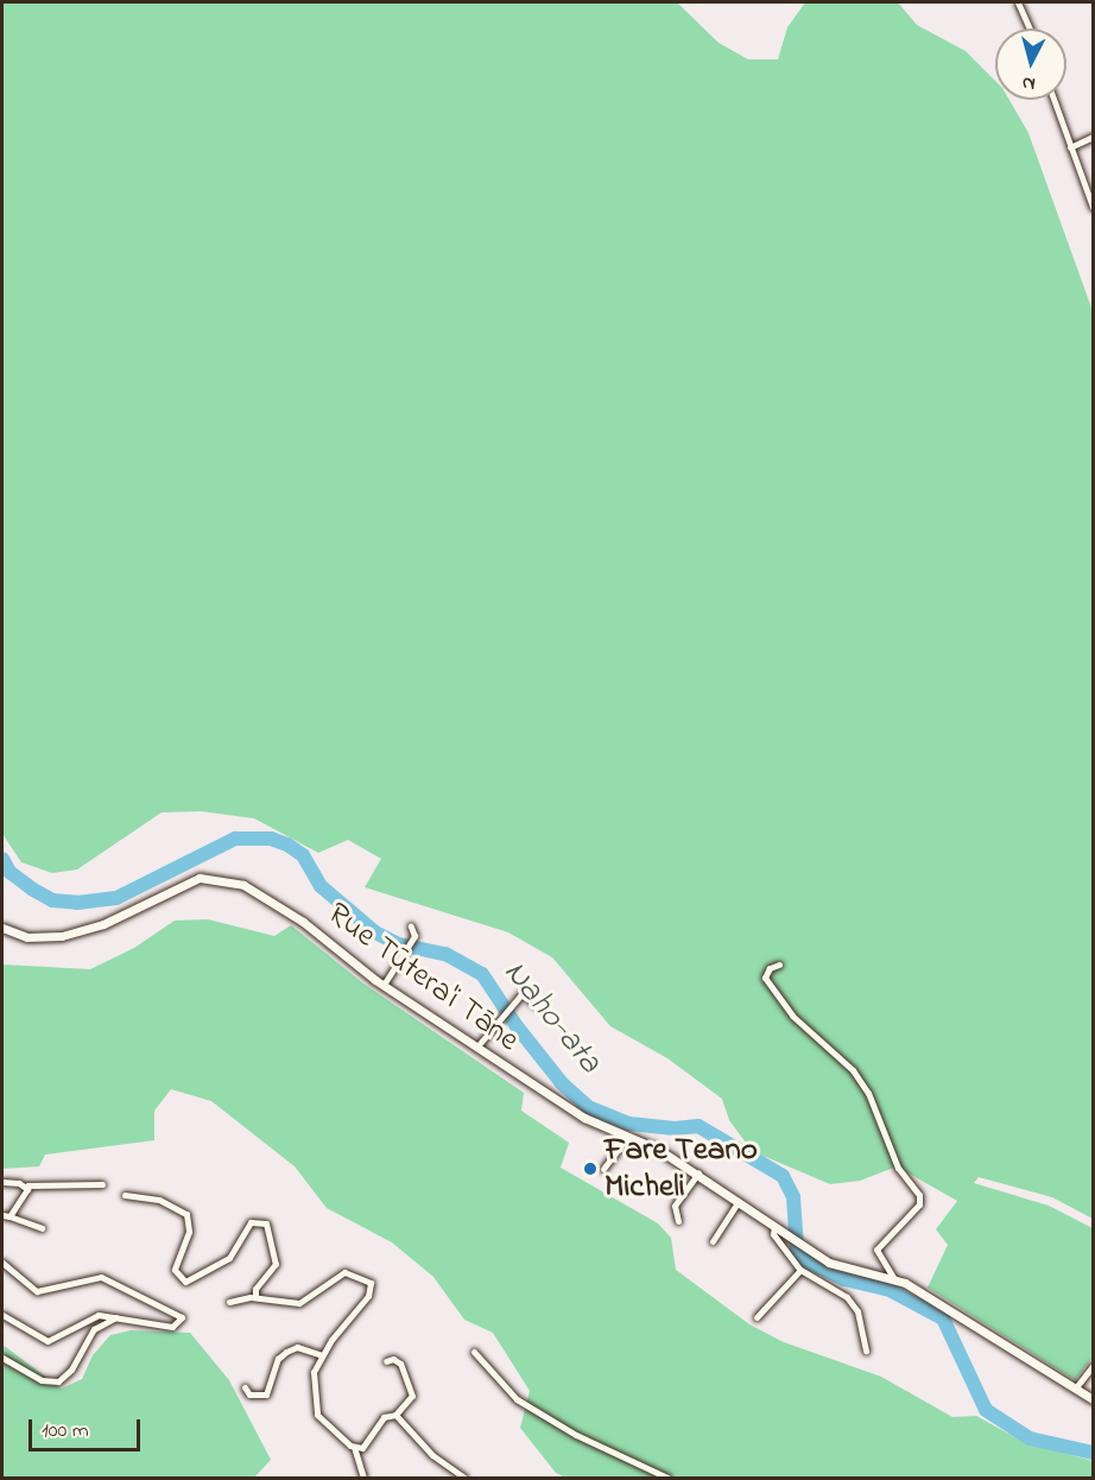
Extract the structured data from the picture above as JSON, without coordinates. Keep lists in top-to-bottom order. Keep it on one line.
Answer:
{"streets":{"street":["Rue Tūtera'i Tāne"]},"water":["Naho-ata"],"places":["Fare Teano Micheli"],"scale_bar":"100 m","north":"bottom"}
